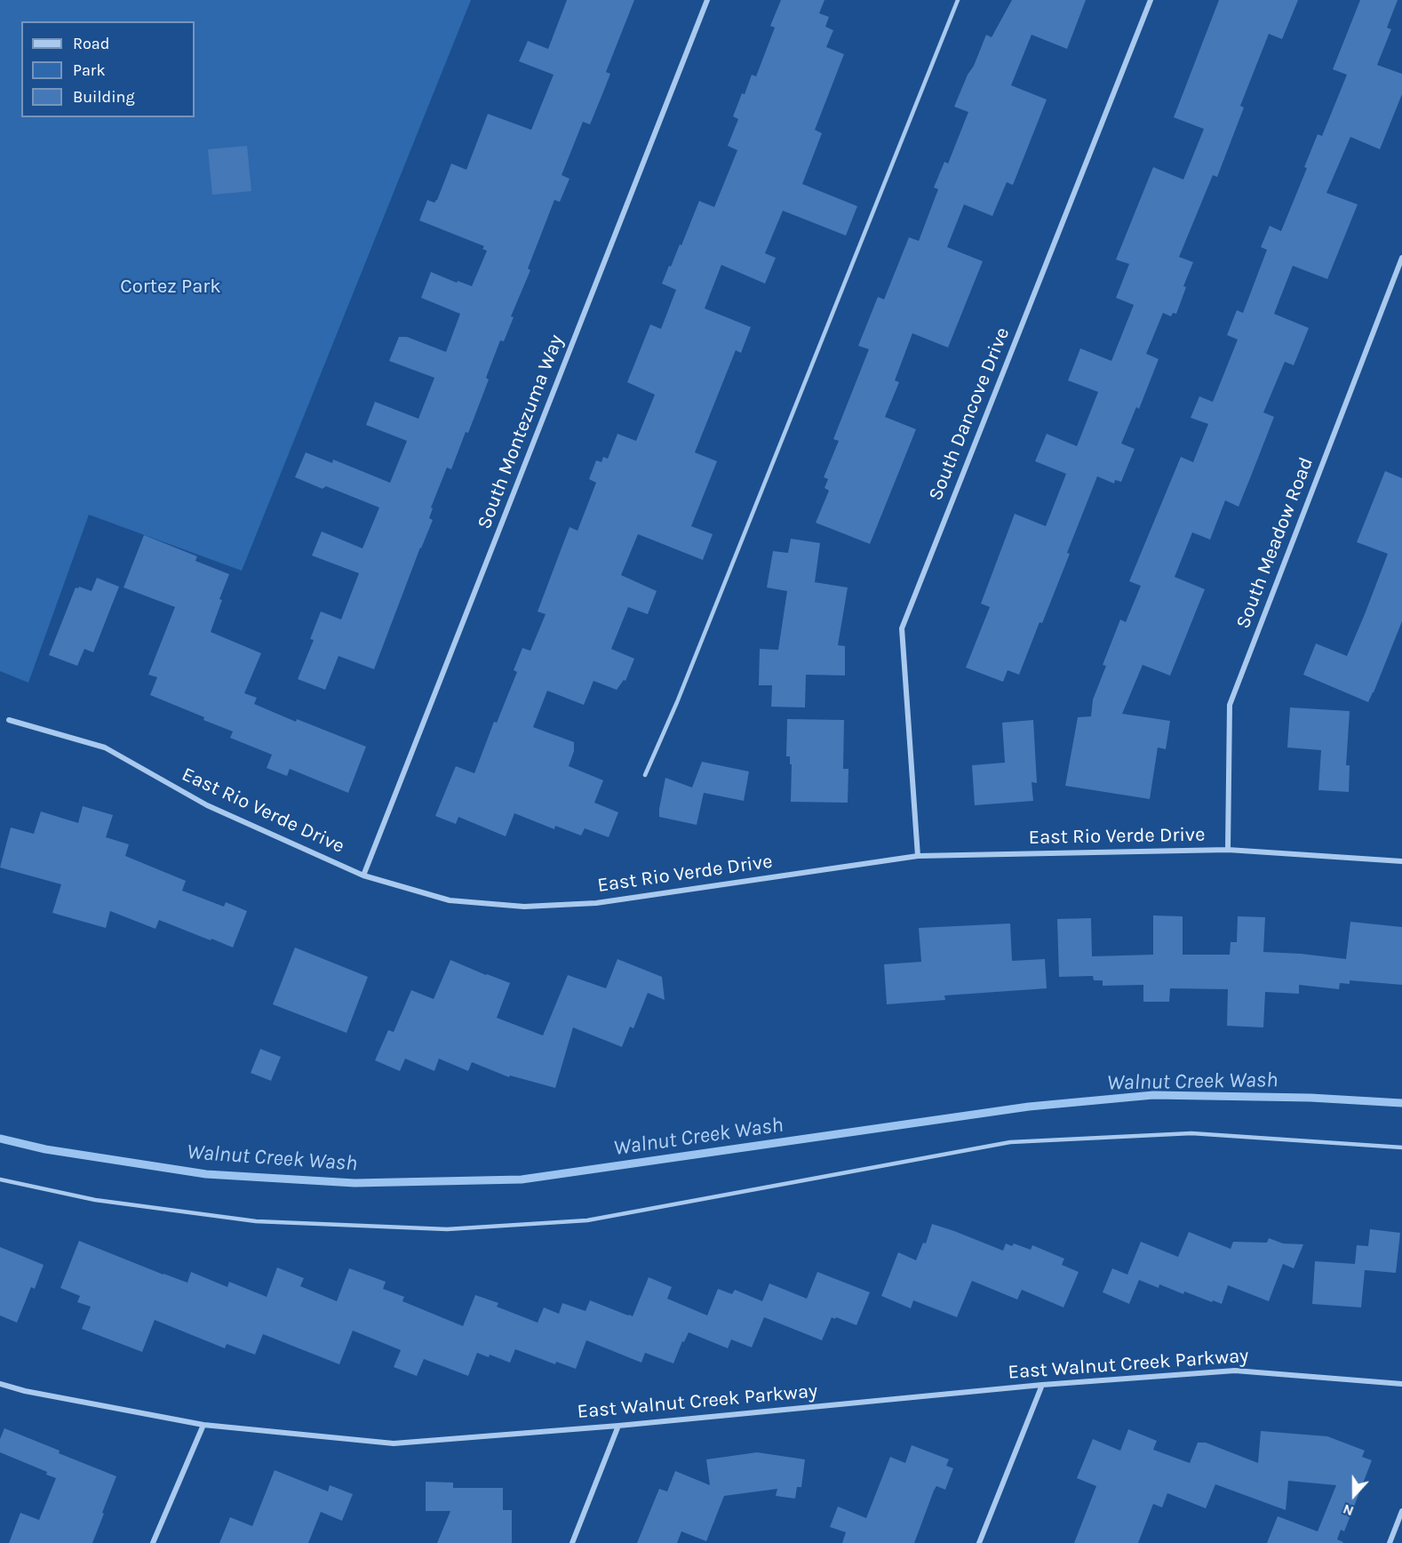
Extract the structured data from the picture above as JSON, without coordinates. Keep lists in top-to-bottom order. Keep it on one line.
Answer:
{"streets":{"street":["South Dancove Drive","South Montezuma Way","South Meadow Road","East Rio Verde Drive","East Walnut Creek Parkway"]},"crossings":[["South Dancove Drive","East Rio Verde Drive"],["South Montezuma Way","East Rio Verde Drive"],["South Meadow Road","East Rio Verde Drive"]],"water":["Walnut Creek Wash"],"parks":["Cortez Park"],"legend":["Road","Park","Building"],"north":"bottom"}
